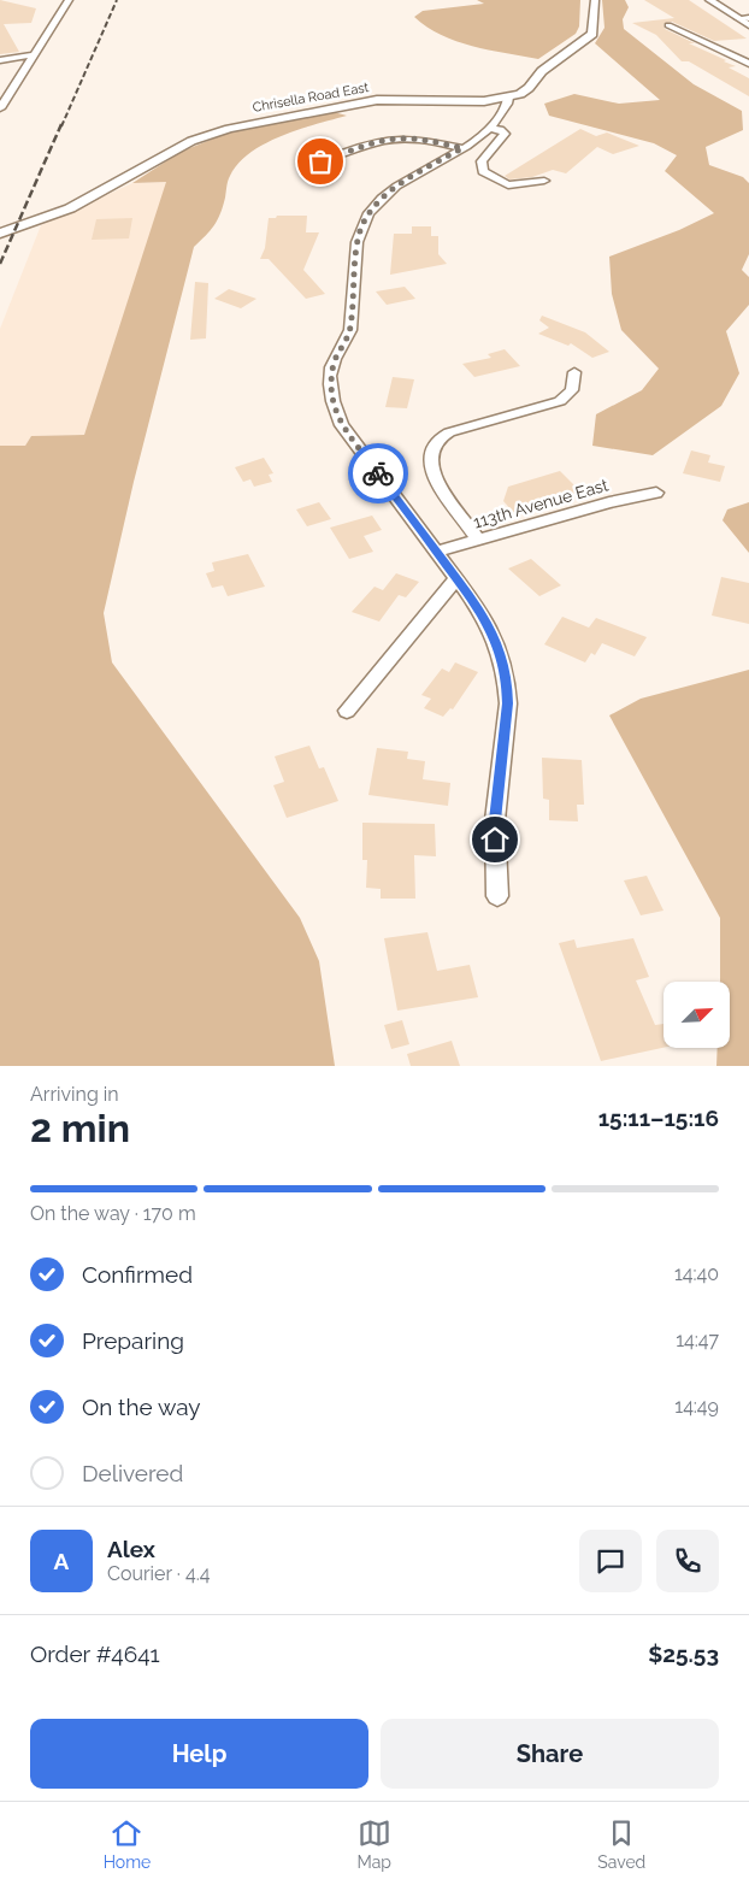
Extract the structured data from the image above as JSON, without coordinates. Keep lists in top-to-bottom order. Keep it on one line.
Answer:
{"streets":{"street":["Chrisella Road East","113th Avenue East"]},"north":"top right","page":{"heading":["2 min","Arriving in","15:11–15:16"],"panel":["Alex","Courier · 4.4","Order #4641","$25.53"],"bar":"On the way · 170 m","list":[["Confirmed","14:40"],["Preparing","14:47"],["On the way","14:49"],"Delivered"],"round":"A","buttons":["Help","Share"],"tabs":["Home","Map","Saved"]}}
